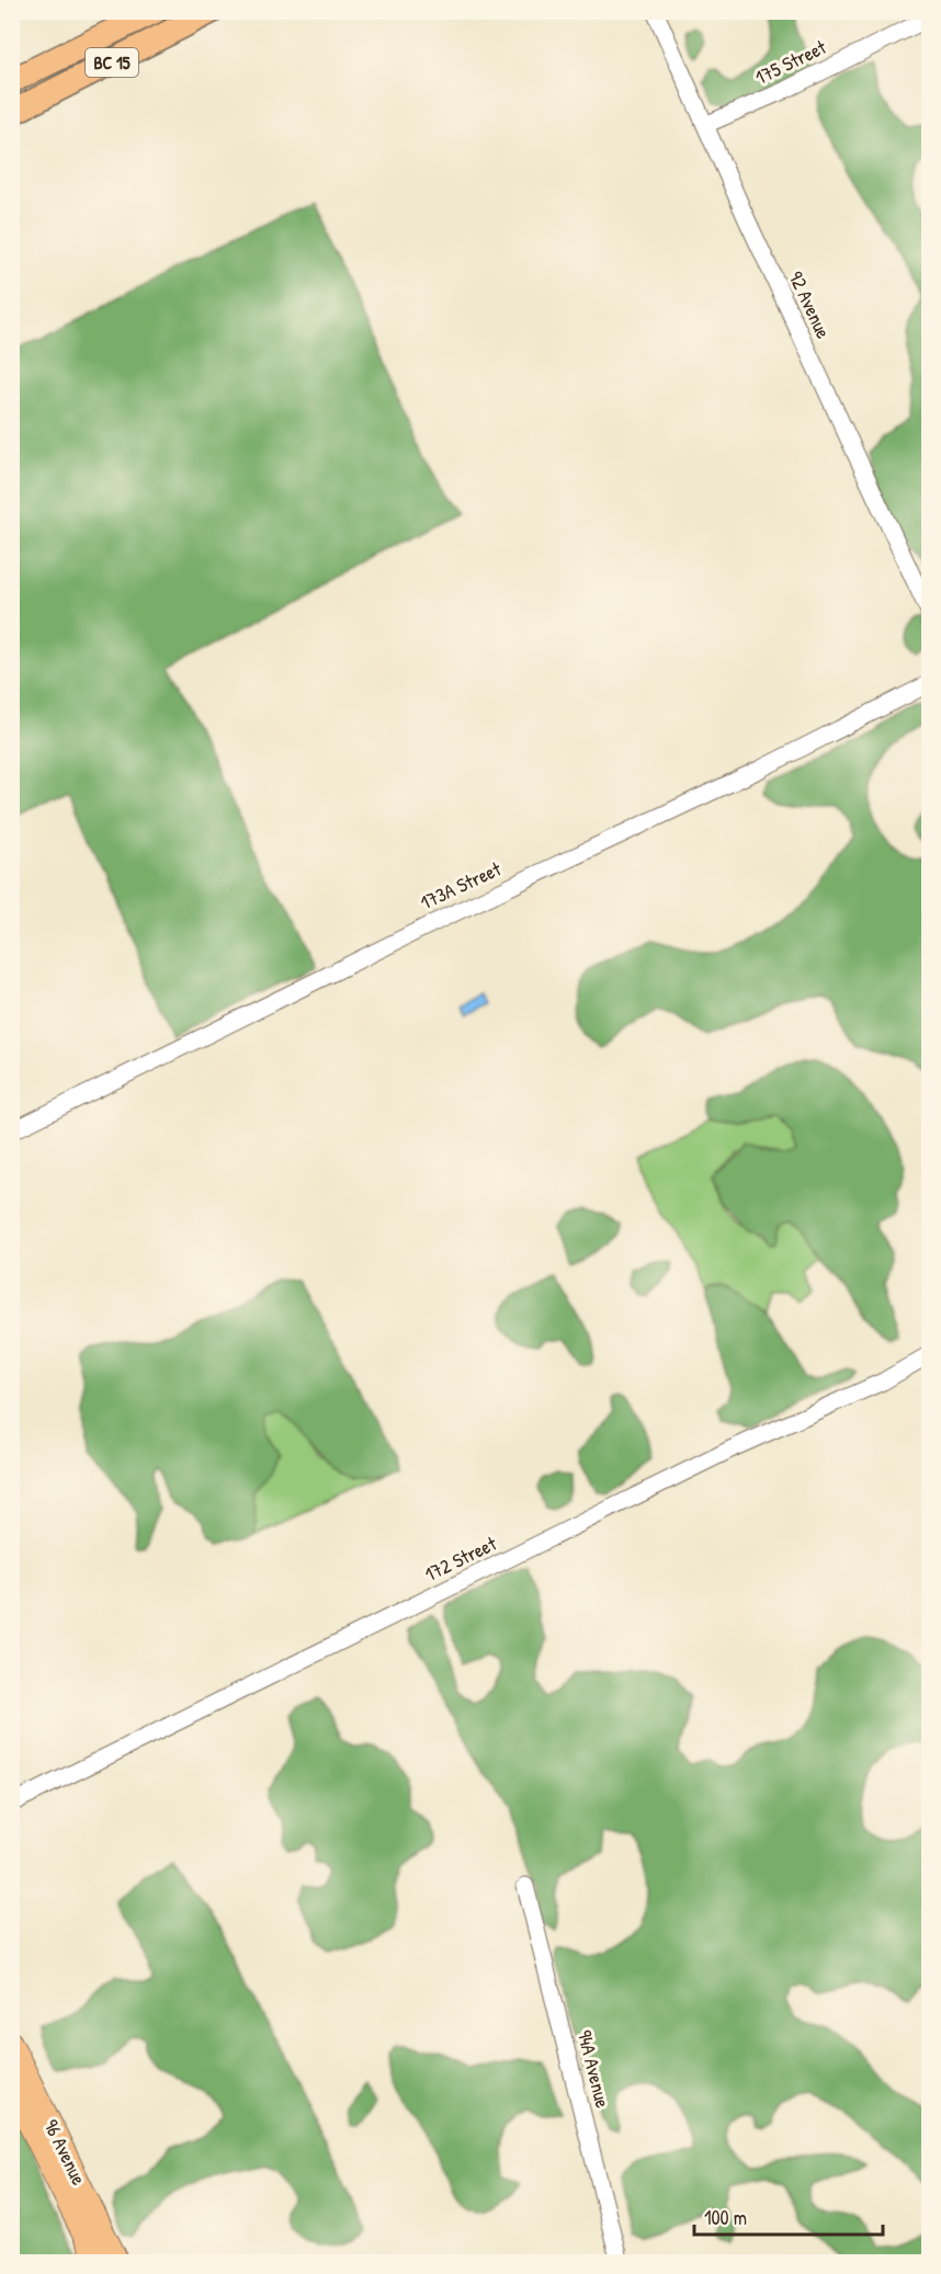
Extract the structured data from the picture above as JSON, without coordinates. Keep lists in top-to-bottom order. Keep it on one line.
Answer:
{"streets":{"highway":["BC 15"],"main road":["96 Avenue"],"street":["175 Street","92 Avenue","173A Street","172 Street","94A Avenue"]},"crossings":[["175 Street","92 Avenue"]],"scale_bar":"100 m"}
